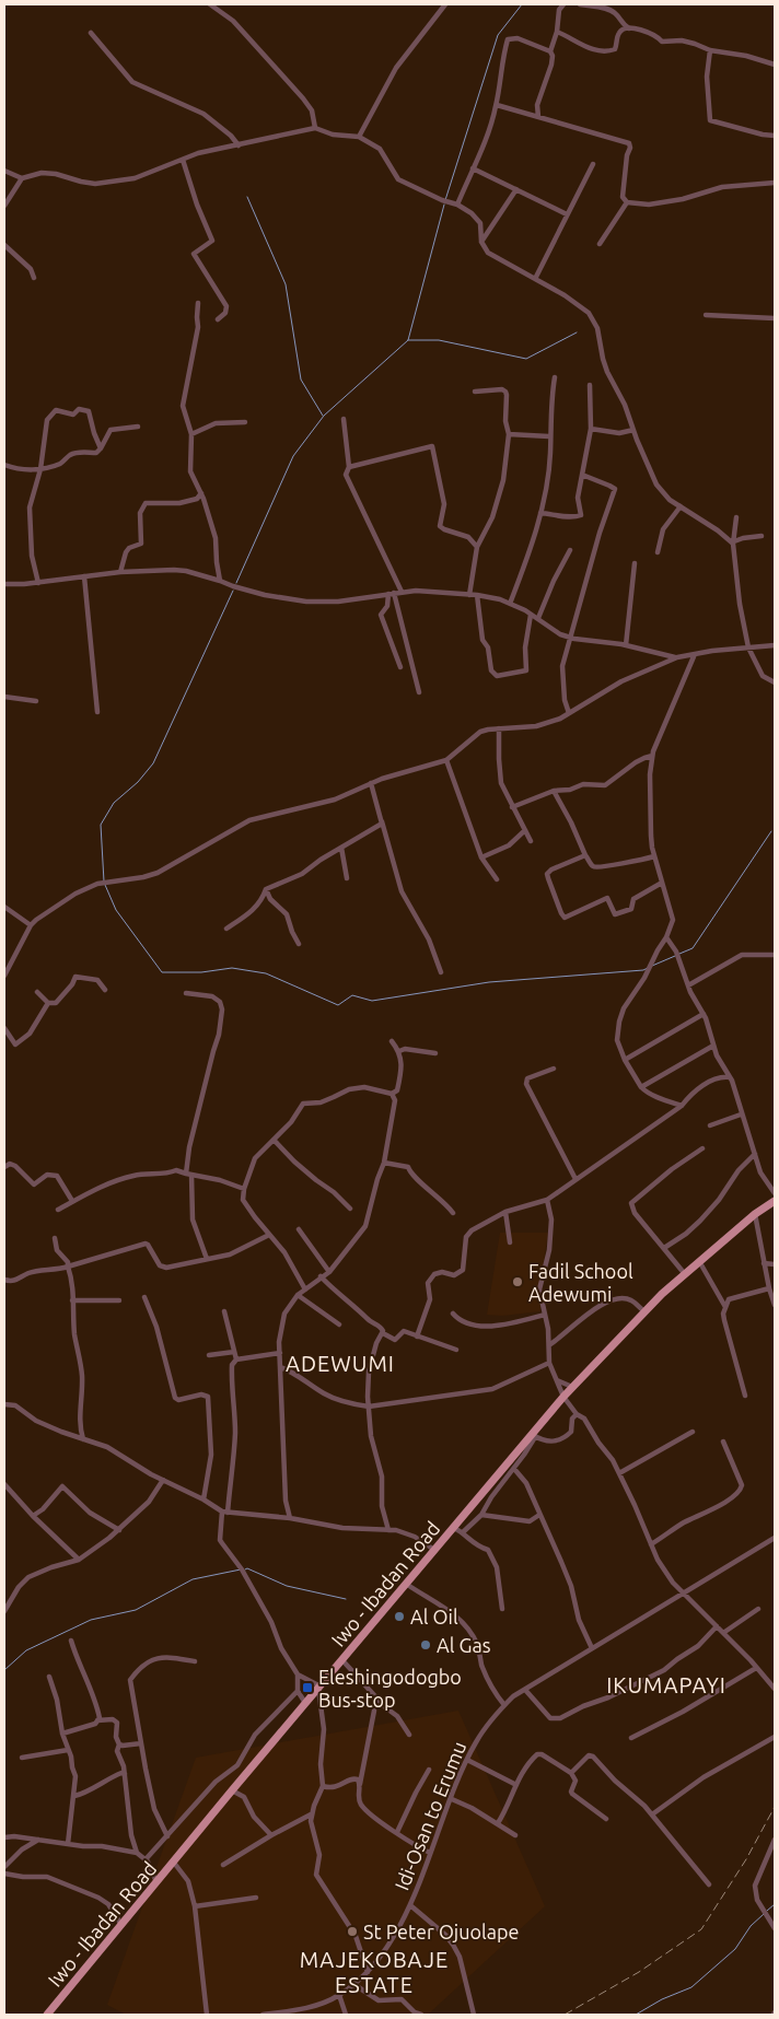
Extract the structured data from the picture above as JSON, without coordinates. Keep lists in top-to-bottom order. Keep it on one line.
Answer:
{"streets":{"main road":["Iwo - Ibadan Road"],"street":["Idi-Osan to Erumu"]},"districts":["ADEWUMI","IKUMAPAYI","MAJEKOBAJE ESTATE"],"places":{"other":["Fadil School Adewumi","Al Oil","Al Gas","St Peter Ojuolape"],"transit":["Eleshingodogbo Bus-stop"]}}
